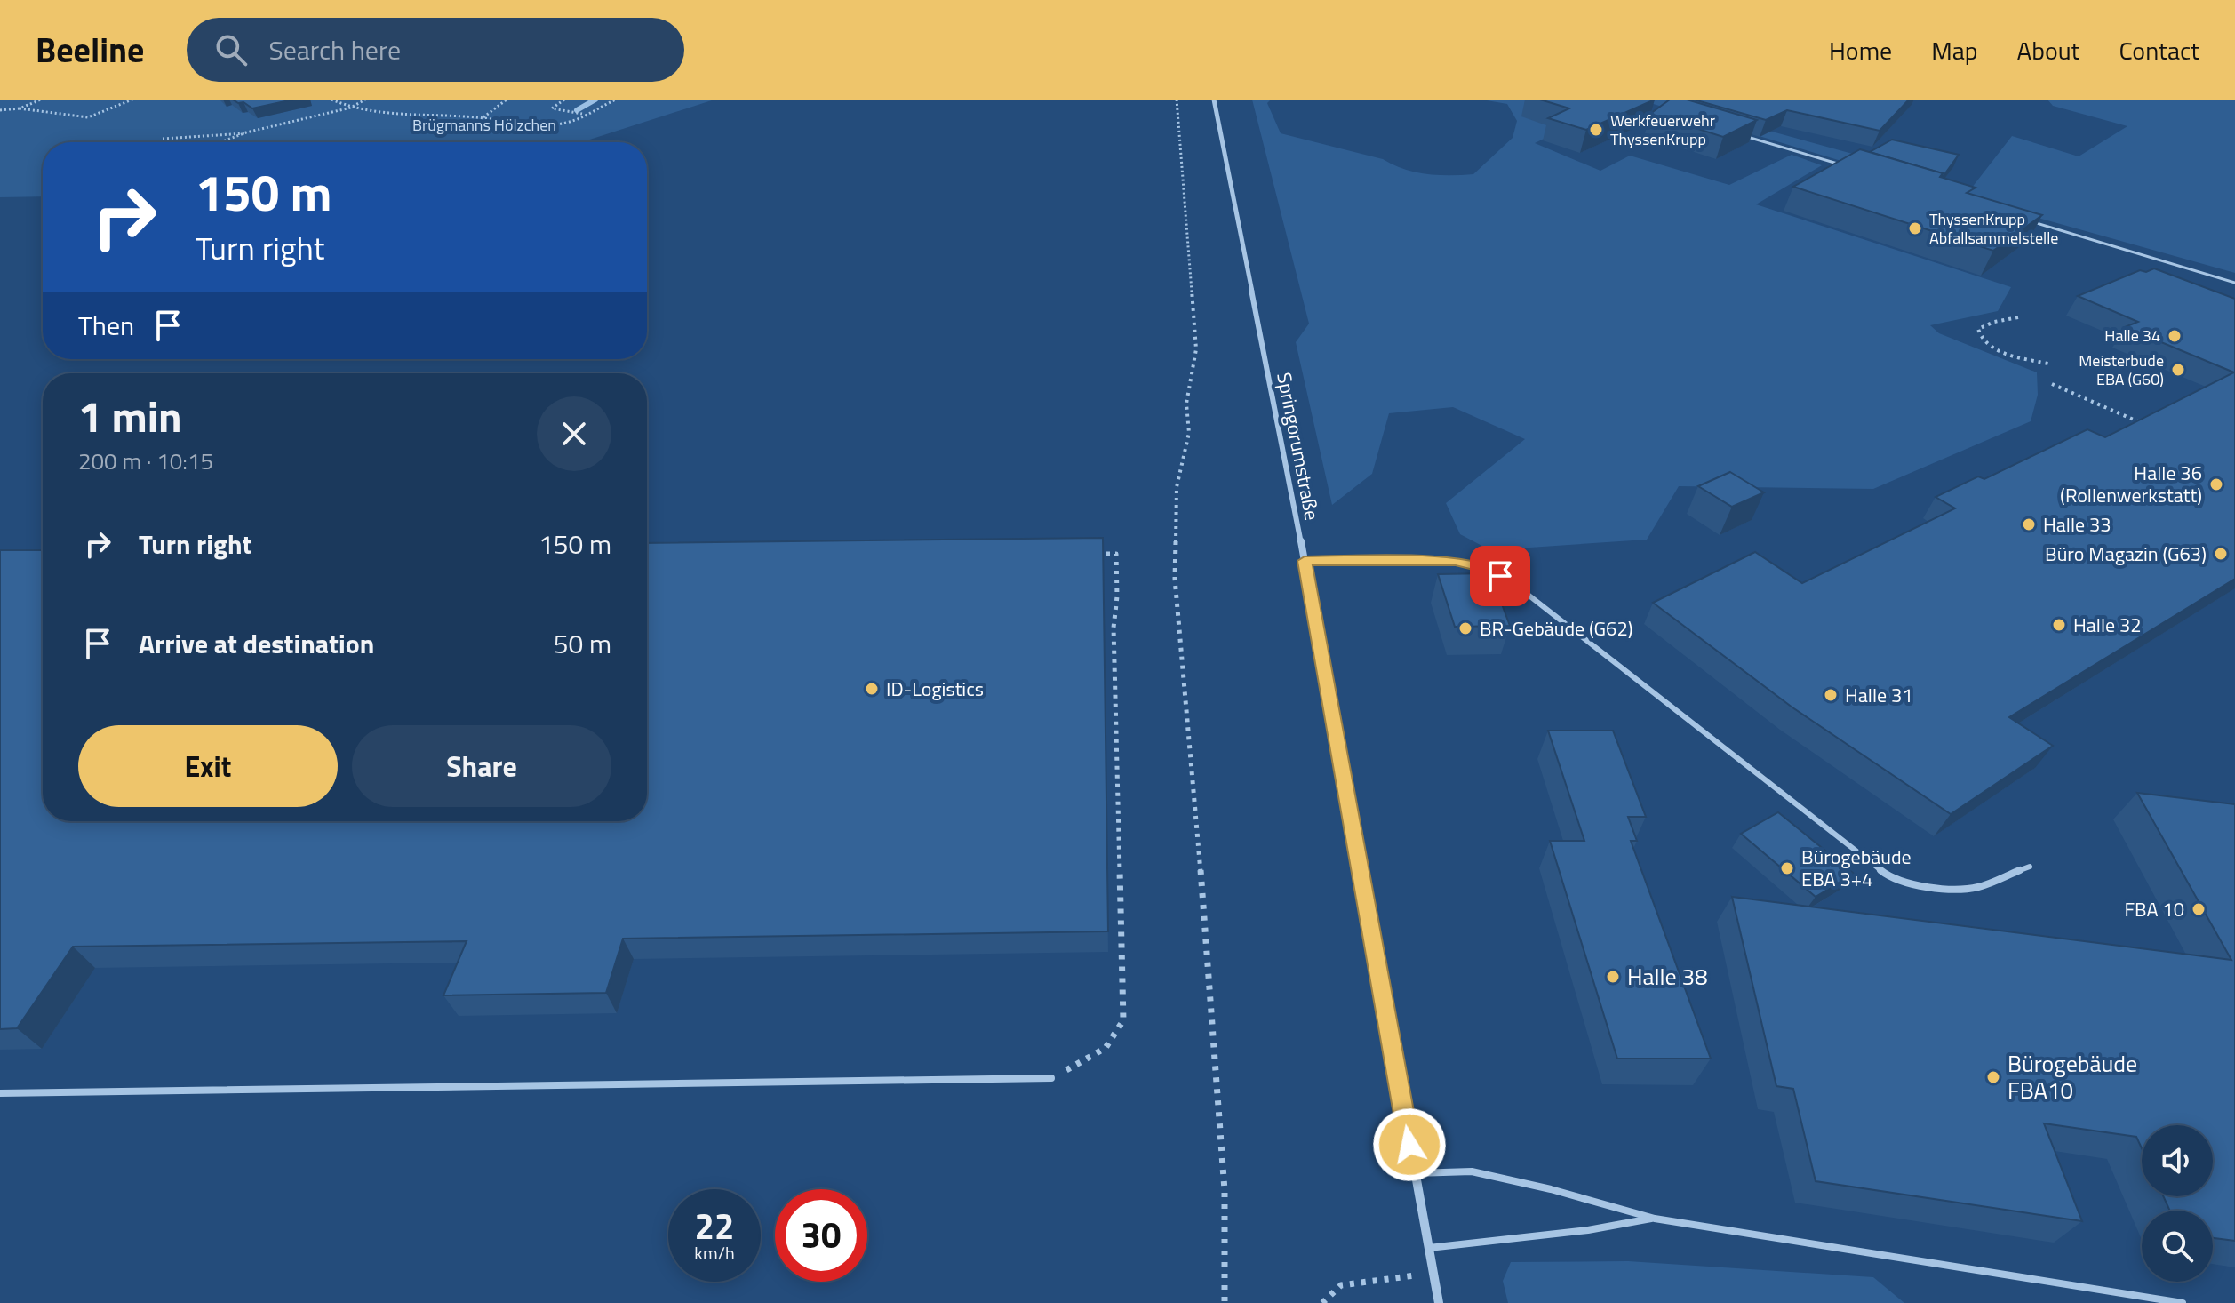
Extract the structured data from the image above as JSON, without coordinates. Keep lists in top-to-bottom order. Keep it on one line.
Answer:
{"streets":{"street":["Springorumstraße"]},"parks":["Brügmanns Hölzchen"],"places":["Werkfeuerwehr ThyssenKrupp","ThyssenKrupp Abfallsammelstelle","Halle 34","Meisterbude EBA (G60)","Halle 36 (Rollenwerkstatt)","Halle 33","Büro Magazin (G63)","Halle 32","BR-Gebäude (G62)","ID-Logistics","Halle 31","Bürogebäude EBA 3+4","FBA 10","Halle 38","Bürogebäude FBA10"],"page":{"header":"Beeline","search":"Search here","nav":["Home","Map","About","Contact"],"turn":["150 m","Turn right"],"then":"Then","heading":["1 min","200 m · 10:15"],"list":[{"name":"Turn right","value":"150 m"},{"name":"Arrive at destination","value":"50 m"}],"buttons":["Exit","Share"],"speed":"22 km/h","limit":"30"}}
